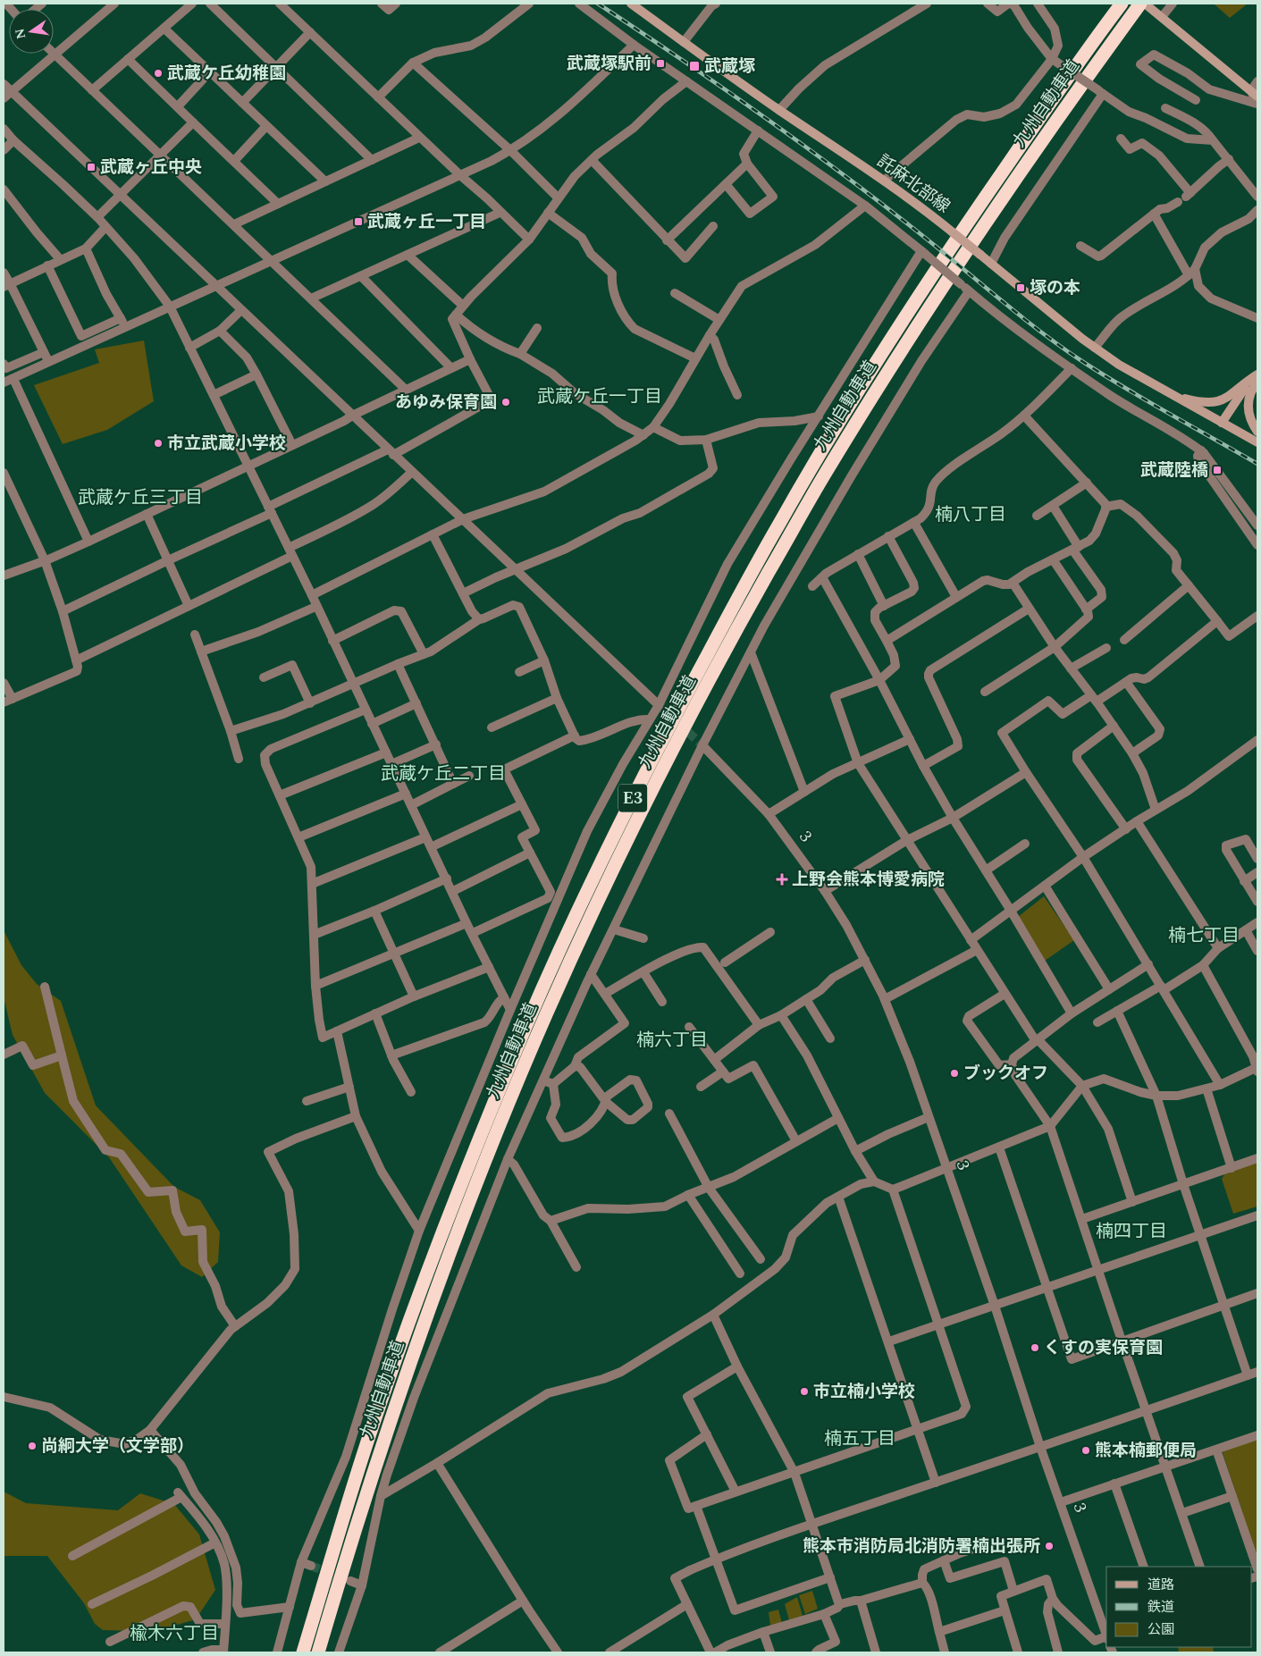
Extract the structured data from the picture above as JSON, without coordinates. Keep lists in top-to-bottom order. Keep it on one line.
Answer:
{"streets":{"highway":["九州自動車道","E3"],"main road":["託麻北部線"],"street":["3"]},"districts":["武蔵ケ丘一丁目","武蔵ケ丘三丁目","楠八丁目","武蔵ケ丘二丁目","楠七丁目","楠六丁目","楠四丁目","楠五丁目","楡木六丁目"],"places":{"transit":["武蔵塚駅前","武蔵塚","武蔵ヶ丘中央","武蔵ヶ丘一丁目","塚の本","武蔵陸橋"],"other":["武蔵ケ丘幼稚園","あゆみ保育園","市立武蔵小学校","ブックオフ","くすの実保育園","市立楠小学校","尚絅大学（文学部）","熊本楠郵便局","熊本市消防局北消防署楠出張所"],"health":["上野会熊本博愛病院"]},"legend":["道路","鉄道","公園"],"north":"left"}
